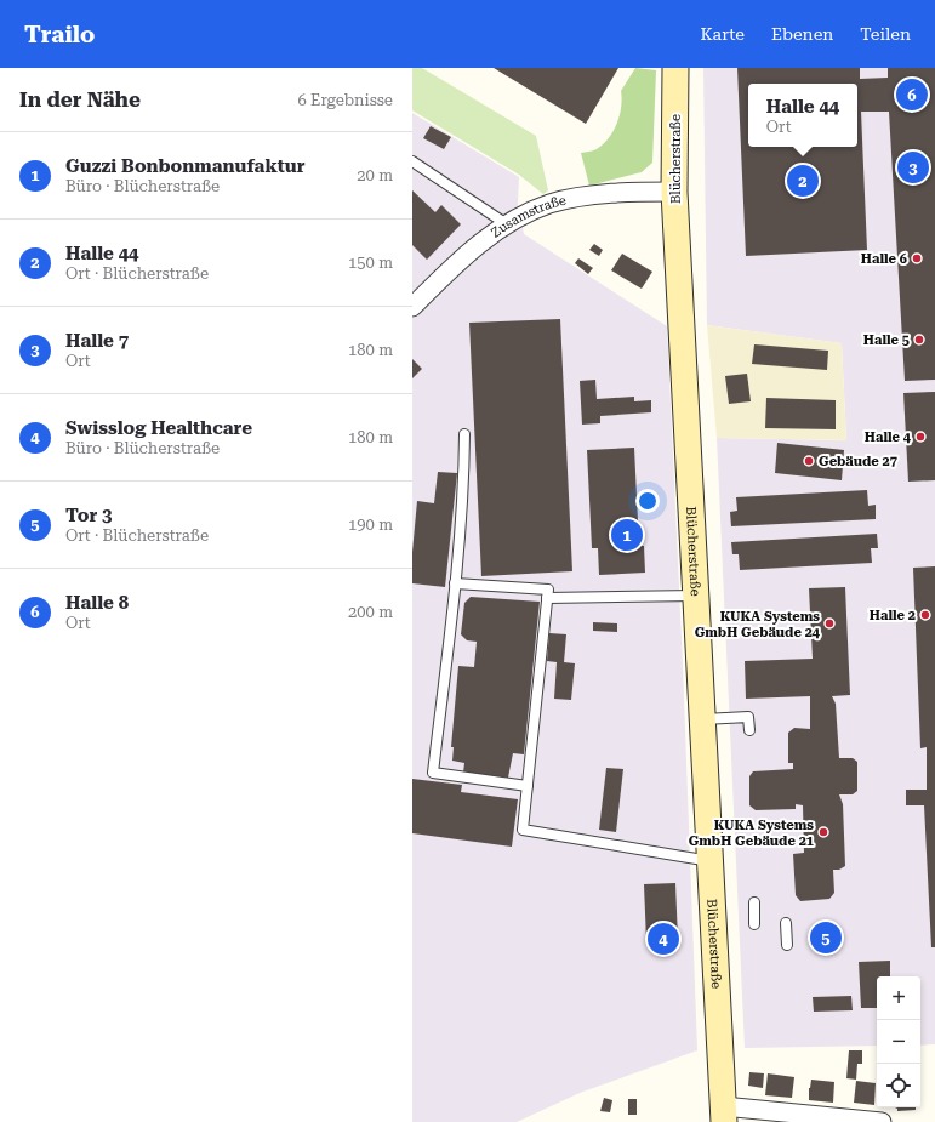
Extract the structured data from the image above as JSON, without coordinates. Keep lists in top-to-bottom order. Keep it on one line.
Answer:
{"streets":{"main road":["Blücherstraße"],"street":["Zusamstraße"]},"crossings":[["Blücherstraße","Zusamstraße"]],"places":["Halle 6","Halle 5","Halle 4","Gebäude 27","Halle 2","KUKA Systems GmbH Gebäude 24","KUKA Systems GmbH Gebäude 21"],"page":{"header":"Trailo","nav":["Karte","Ebenen","Teilen"],"heading":["In der Nähe","6 Ergebnisse"],"pins":["6","3","2","1","5","4"],"popup":["Halle 44","Ort"],"list":[{"mark":"1","name":"Guzzi Bonbonmanufaktur","note":"Büro · Blücherstraße","value":"20 m"},{"mark":"2","name":"Halle 44","note":"Ort · Blücherstraße","value":"150 m"},{"mark":"3","name":"Halle 7","note":"Ort","value":"180 m"},{"mark":"4","name":"Swisslog Healthcare","note":"Büro · Blücherstraße","value":"180 m"},{"mark":"5","name":"Tor 3","note":"Ort · Blücherstraße","value":"190 m"},{"mark":"6","name":"Halle 8","note":"Ort","value":"200 m"}],"map_buttons":["+","−"]}}
